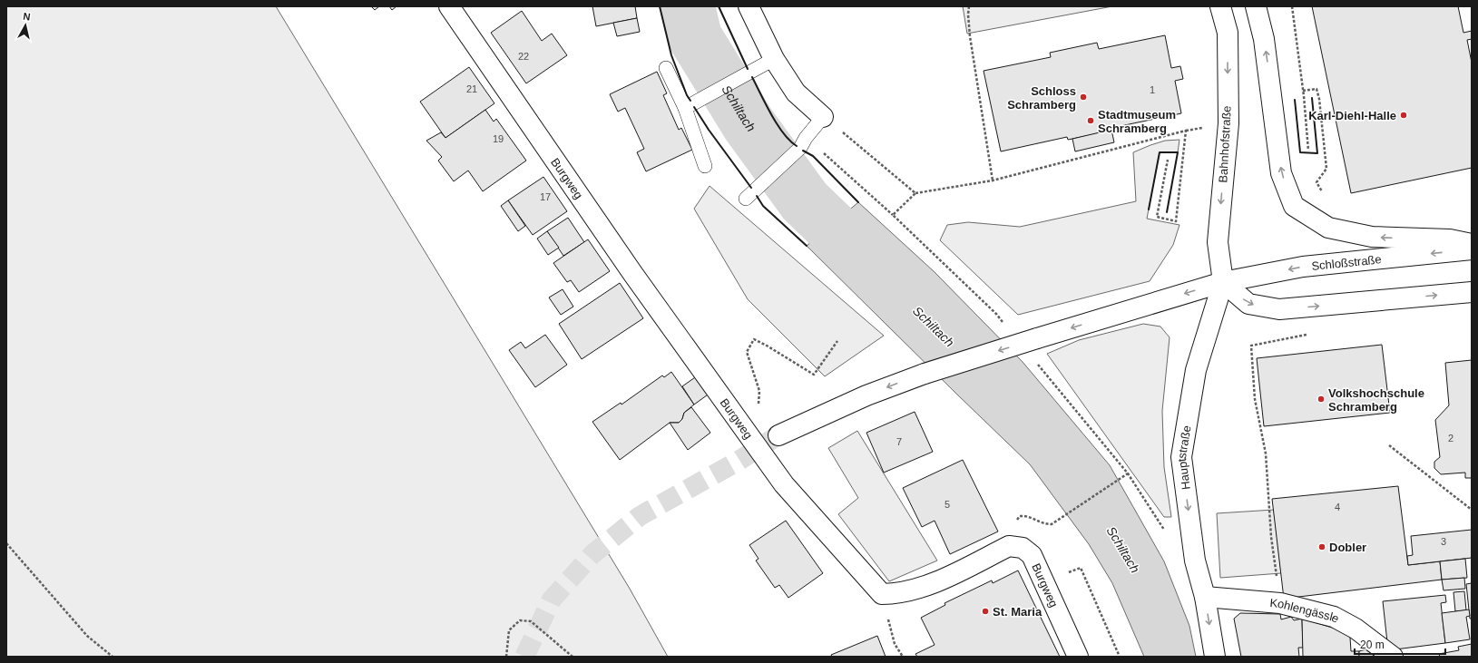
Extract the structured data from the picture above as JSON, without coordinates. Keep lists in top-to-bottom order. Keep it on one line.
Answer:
{"streets":{"street":["Bahnhofstraße","Burgweg","Schloßstraße","Hauptstraße","Kohlengässle"]},"crossings":[["Bahnhofstraße","Schloßstraße"],["Bahnhofstraße","Hauptstraße"],["Schloßstraße","Hauptstraße"],["Hauptstraße","Kohlengässle"]],"one_way":["Bahnhofstraße","Hauptstraße"],"water":["Schiltach"],"places":["Schloss Schramberg","Karl-Diehl-Halle","Stadtmuseum Schramberg","Volkshochschule Schramberg","Dobler","St. Maria"],"house_numbers":["22","21","1","19","17","2","7","5","4","3"],"scale_bar":"20 m","north":"top"}
